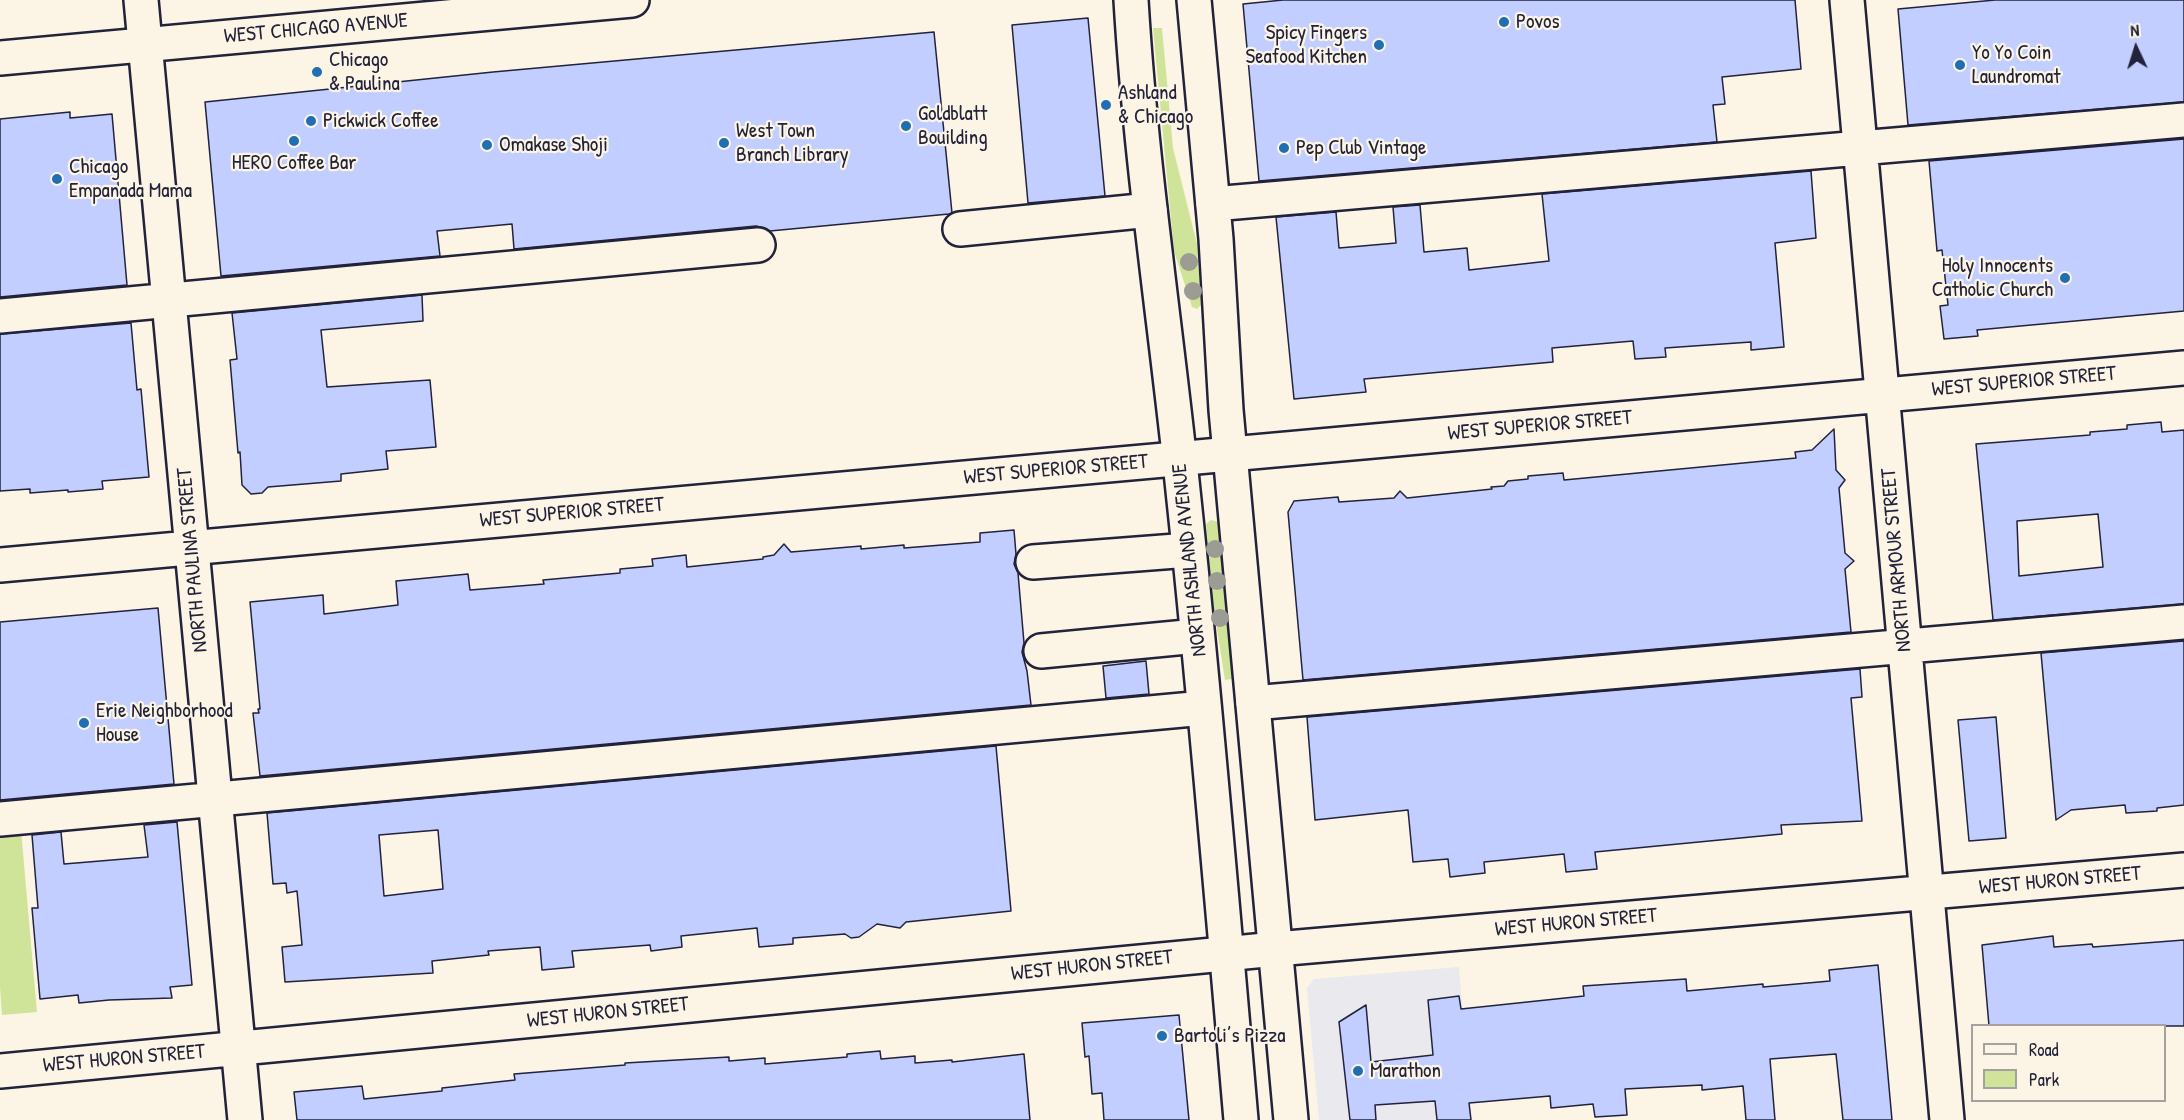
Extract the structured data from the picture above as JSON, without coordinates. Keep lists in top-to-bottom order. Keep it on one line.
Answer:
{"streets":{"street":["WEST CHICAGO AVENUE","WEST SUPERIOR STREET","NORTH PAULINA STREET","NORTH ASHLAND AVENUE","NORTH ARMOUR STREET","WEST HURON STREET"]},"crossings":[["WEST CHICAGO AVENUE","NORTH PAULINA STREET"],["WEST SUPERIOR STREET","NORTH PAULINA STREET"],["WEST SUPERIOR STREET","NORTH ASHLAND AVENUE"],["WEST SUPERIOR STREET","NORTH ARMOUR STREET"],["NORTH PAULINA STREET","WEST HURON STREET"],["NORTH ASHLAND AVENUE","WEST HURON STREET"],["NORTH ARMOUR STREET","WEST HURON STREET"]],"places":["Povos","Spicy Fingers Seafood Kitchen","Yo Yo Coin Laundromat","Chicago & Paulina","Ashland & Chicago","Pickwick Coffee","Goldblatt Bouilding","HERO Coffee Bar","West Town Branch Library","Omakase Shoji","Pep Club Vintage","Chicago Empanada Mama","Holy Innocents Catholic Church","Erie Neighborhood House","Bartoli’s Pizza","Marathon"],"legend":["Road","Park"],"north":"top"}
